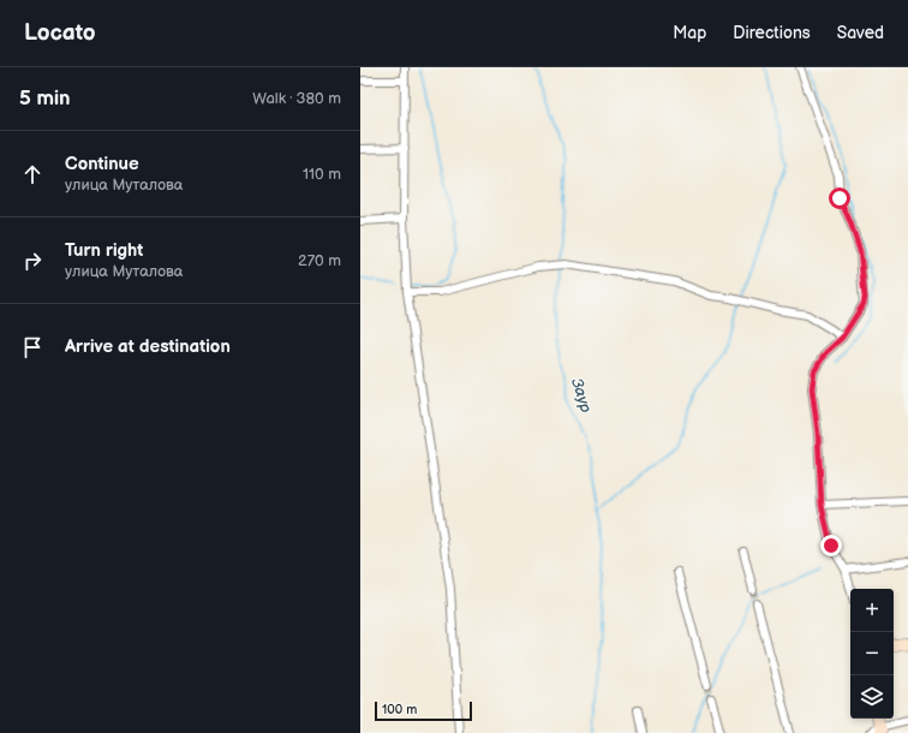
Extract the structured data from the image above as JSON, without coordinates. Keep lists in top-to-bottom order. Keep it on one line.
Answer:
{"water":["Заур"],"scale_bar":"100 m","page":{"header":"Locato","nav":["Map","Directions","Saved"],"heading":["5 min","Walk · 380 m"],"list":[["Continue","улица Муталова","110 m"],["Turn right","улица Муталова","270 m"],"Arrive at destination"],"map_buttons":["+","−"],"scale":"100 m"}}
